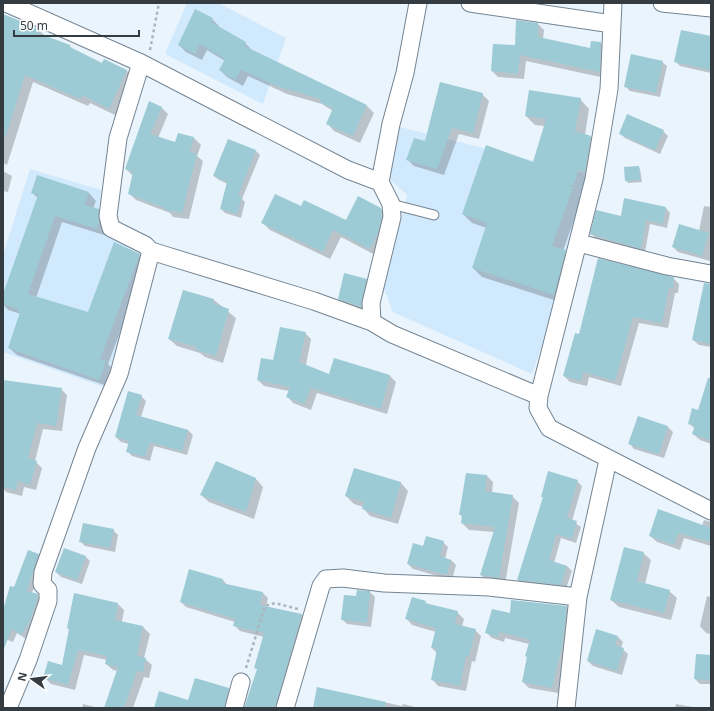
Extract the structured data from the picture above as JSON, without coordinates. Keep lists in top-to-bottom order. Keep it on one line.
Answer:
{"scale_bar":"50 m","north":"left"}
